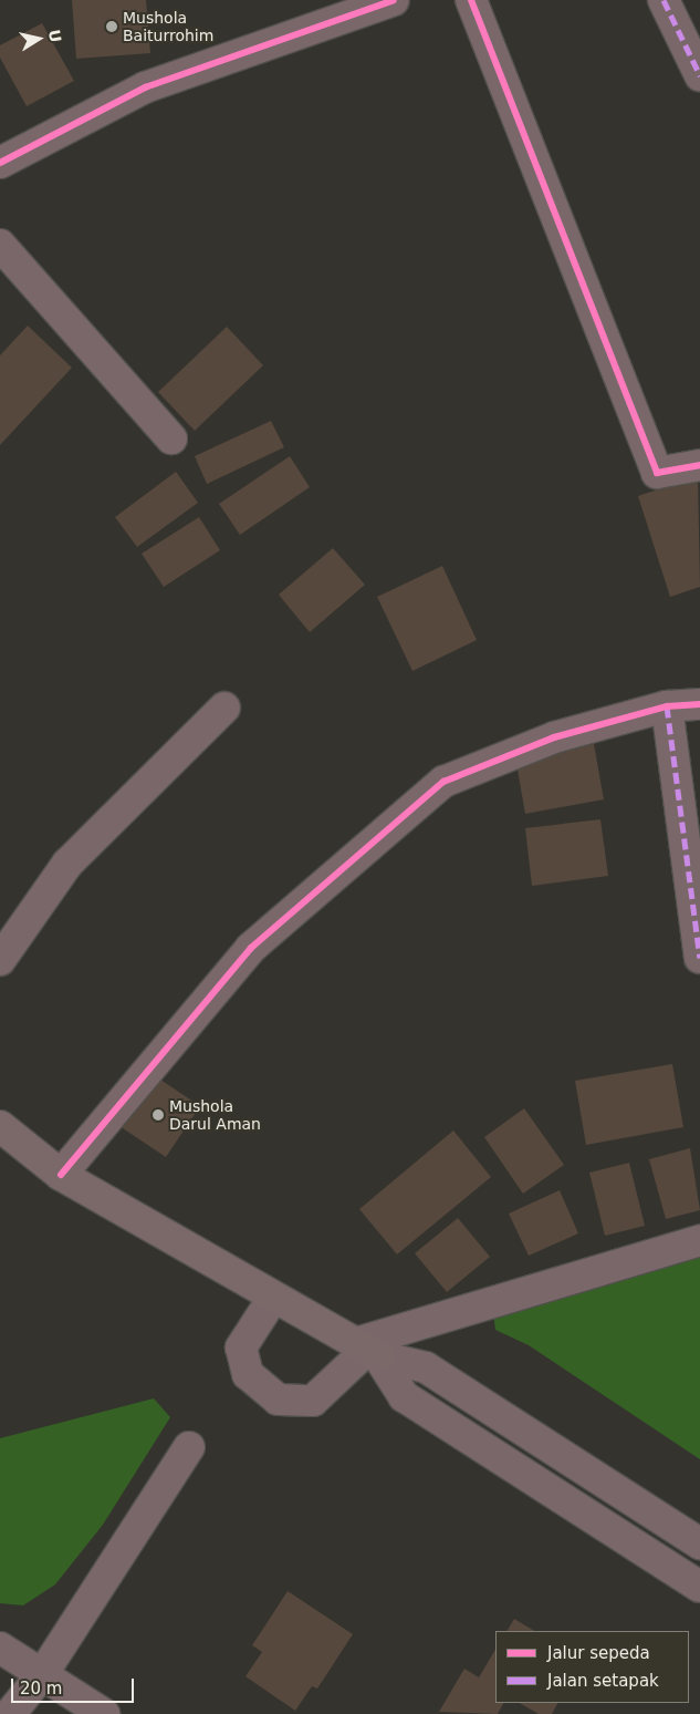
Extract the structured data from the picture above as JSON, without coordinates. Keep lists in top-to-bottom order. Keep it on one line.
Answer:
{"places":["Mushola Baiturrohim","Mushola Darul Aman"],"legend":["Jalur sepeda","Jalan setapak"],"scale_bar":"20 m","north":"right"}
